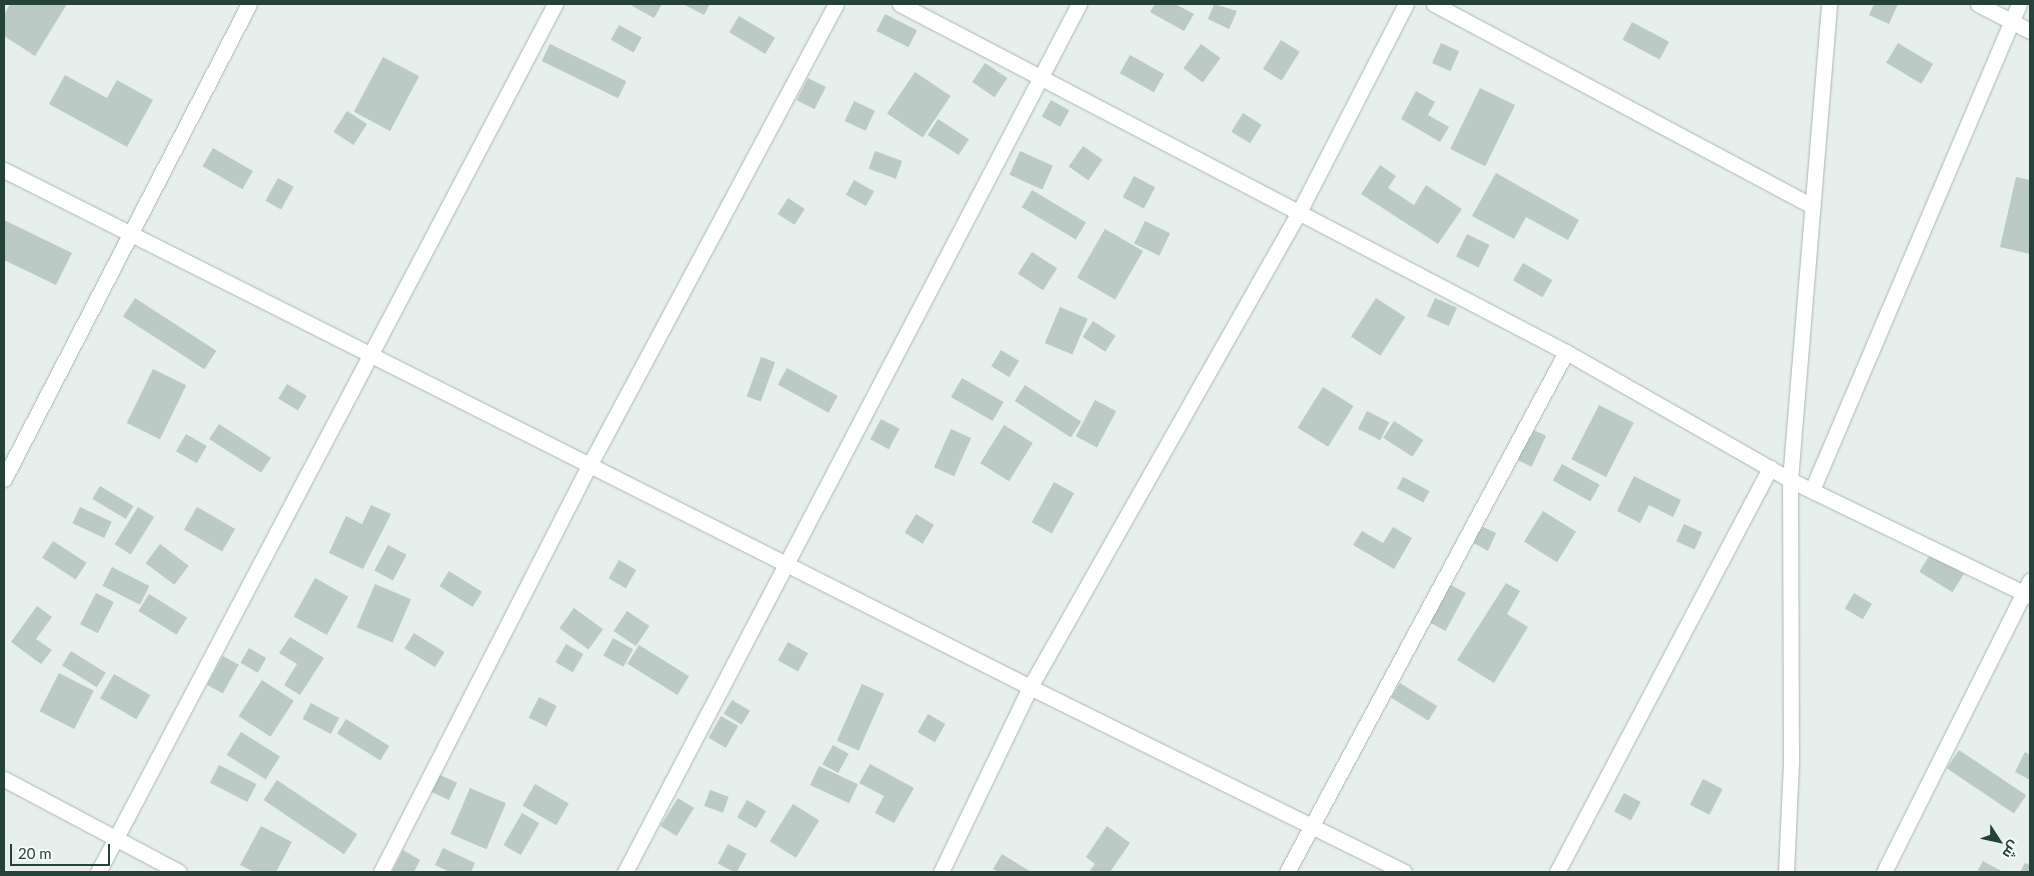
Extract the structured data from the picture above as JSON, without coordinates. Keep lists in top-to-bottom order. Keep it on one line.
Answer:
{"scale_bar":"20 m","north":"bottom right"}
